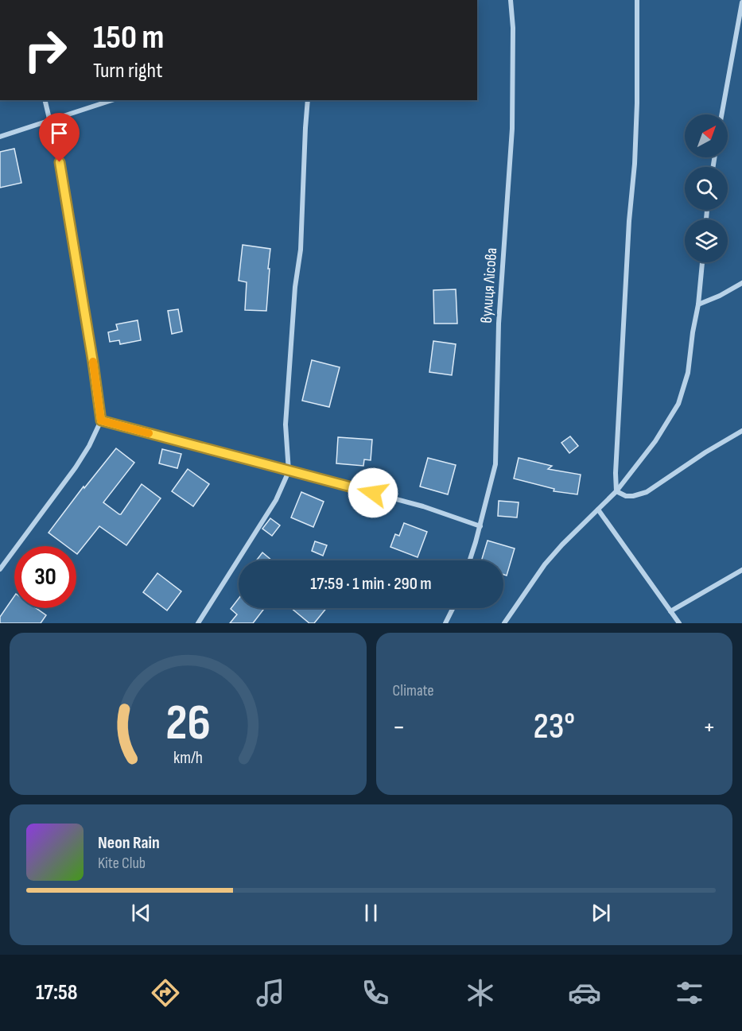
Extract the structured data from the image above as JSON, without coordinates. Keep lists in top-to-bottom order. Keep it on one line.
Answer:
{"streets":{"street":["вулиця Лісова"]},"north":"top right","page":{"turn":["150 m","Turn right"],"limit":"30","trip":"17:59 · 1 min · 290 m","tile":"Climate","heat":["−","23°","+"],"song":["Neon Rain","Kite Club"],"tabs":"17:58","gauge":["26","km/h"]}}
